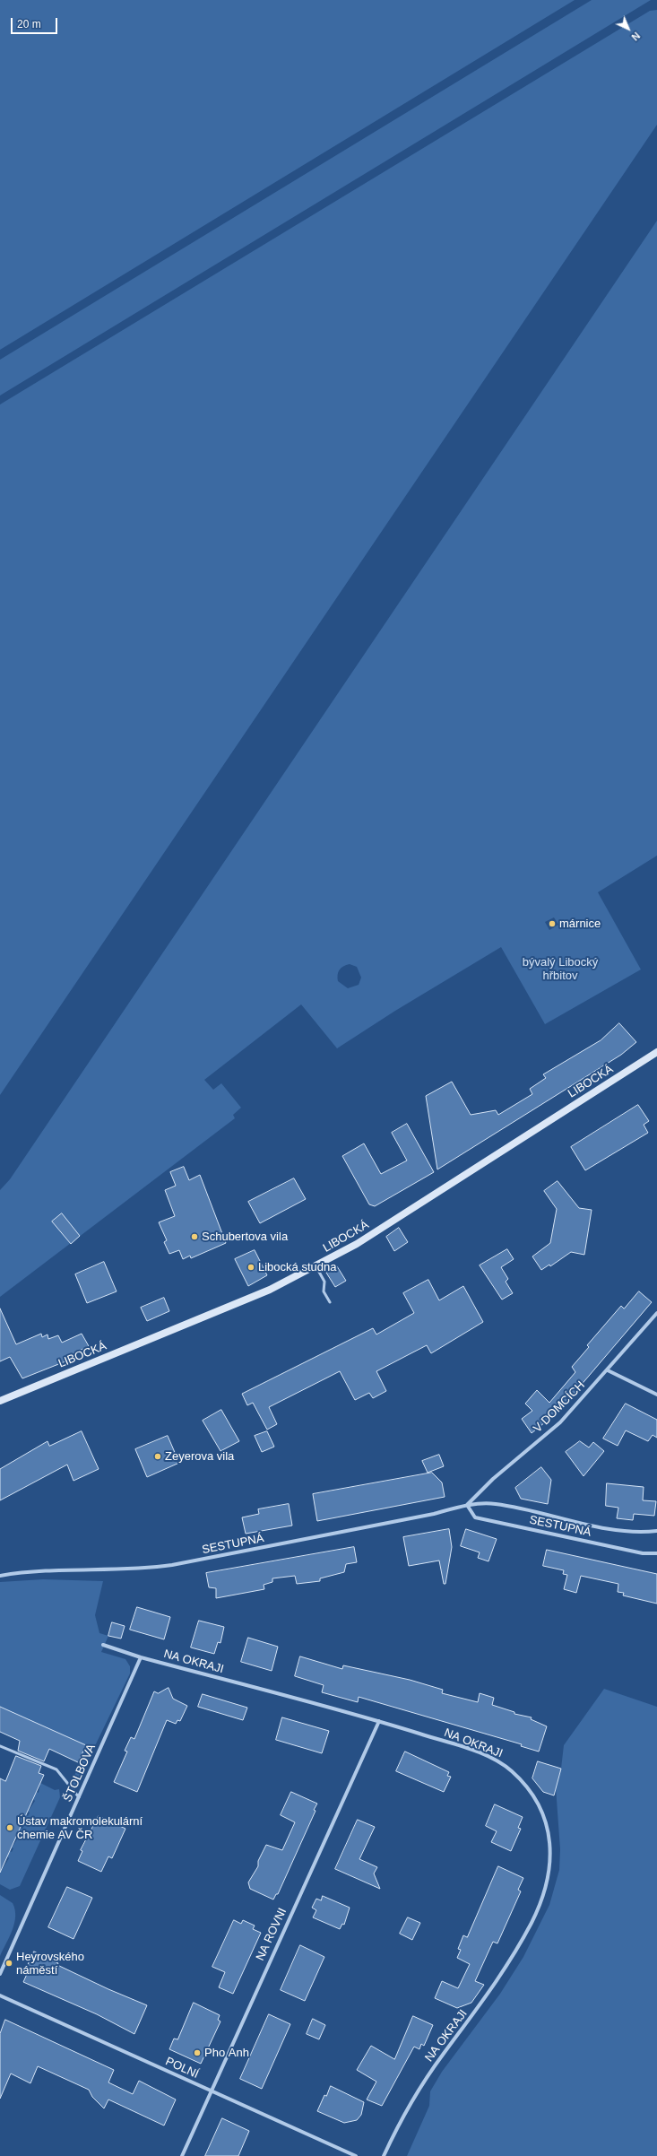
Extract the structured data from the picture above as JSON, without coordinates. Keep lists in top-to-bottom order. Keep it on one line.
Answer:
{"streets":{"street":["LIBOCKÁ","V DOMCÍCH","SESTUPNÁ","NA OKRAJI","ŠTOLBOVA","NA ROVNI","POLNÍ"]},"crossings":[["V DOMCÍCH","SESTUPNÁ"],["NA OKRAJI","ŠTOLBOVA"],["NA OKRAJI","NA ROVNI"],["NA ROVNI","POLNÍ"]],"parks":["bývalý Libocký hřbitov"],"places":["márnice","Schubertova vila","Libocká studna","Zeyerova vila","Ústav makromolekulární chemie AV ČR","Heyrovského náměstí","Pho Anh"],"scale_bar":"20 m","north":"bottom right"}
